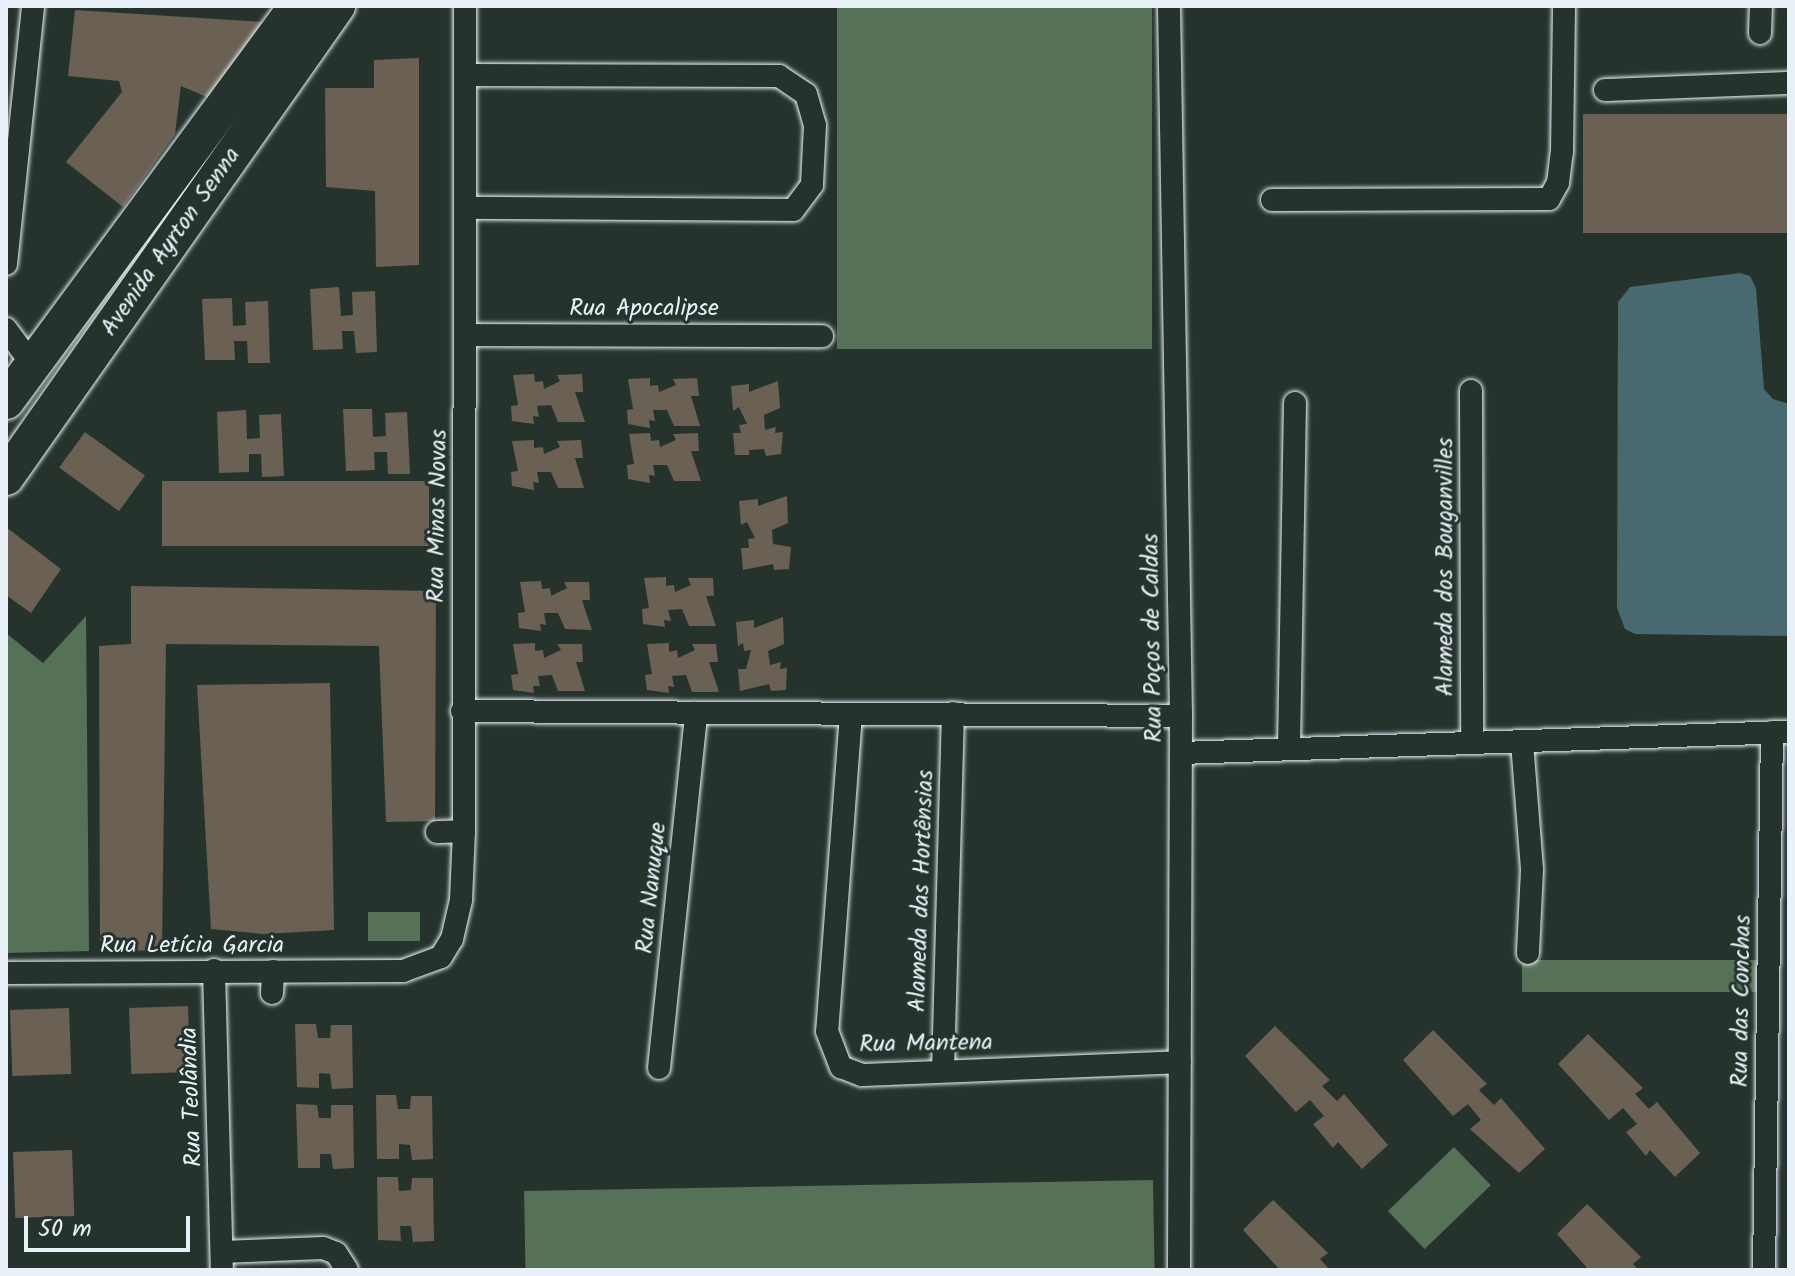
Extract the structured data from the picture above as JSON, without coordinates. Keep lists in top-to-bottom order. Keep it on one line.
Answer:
{"streets":{"main road":["Avenida Ayrton Senna"],"street":["Rua Apocalipse","Rua Minas Novas","Alameda dos Bouganvilles","Rua Poços de Caldas","Rua Nanuque","Alameda das Hortênsias","Rua Letícia Garcia","Rua das Conchas","Rua Mantena","Rua Teolândia"]},"crossings":[["Rua Apocalipse","Rua Minas Novas"],["Rua Minas Novas","Rua Letícia Garcia"],["Rua Poços de Caldas","Rua Mantena"],["Alameda das Hortênsias","Rua Mantena"],["Rua Letícia Garcia","Rua Teolândia"]],"scale_bar":"50 m"}
